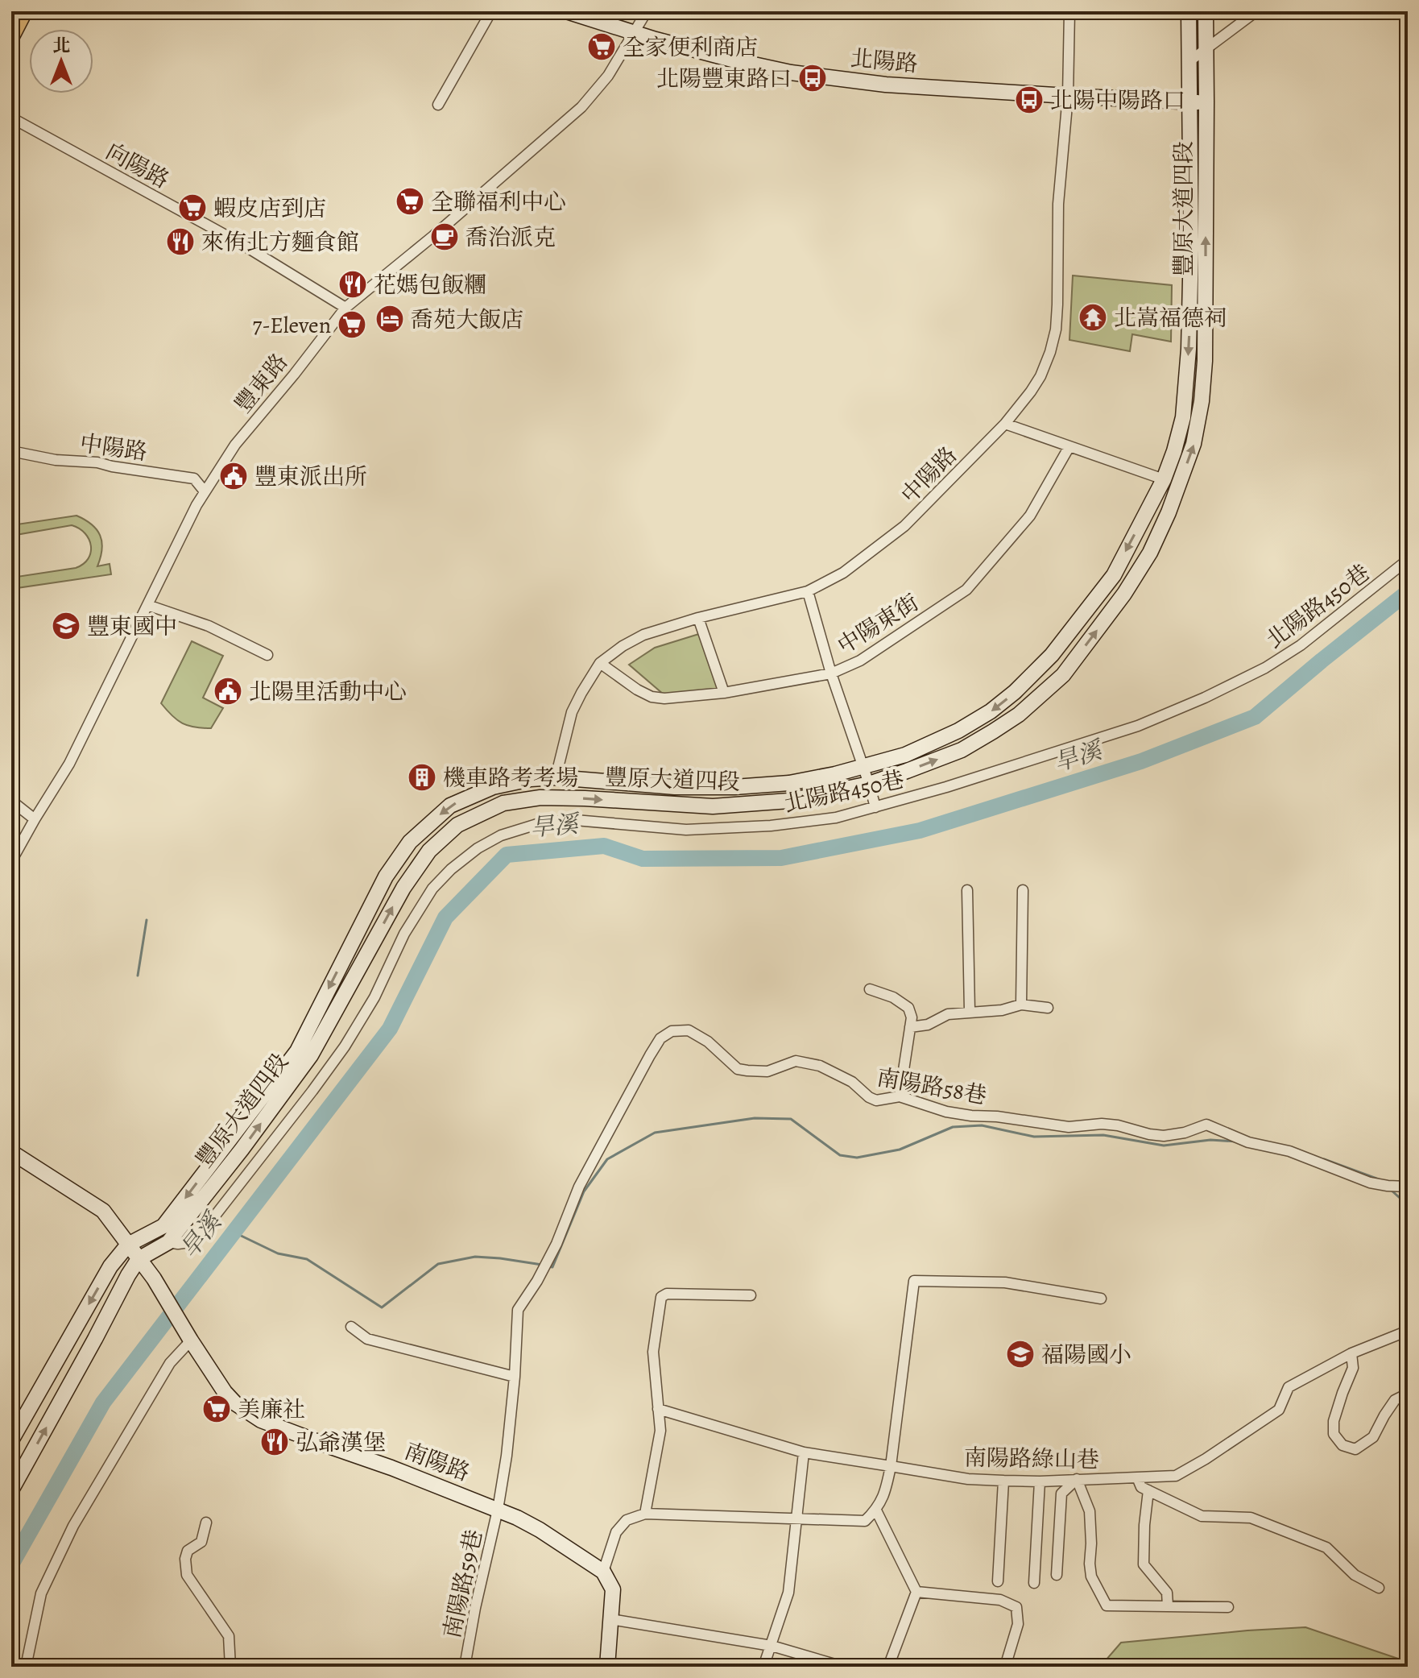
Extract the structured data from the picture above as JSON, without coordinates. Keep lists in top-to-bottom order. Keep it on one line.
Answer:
{"streets":{"street":["北陽路","向陽路","豐原大道四段","豐東路","中陽路","北陽路450巷","中陽東街","南陽路58巷","南陽路綠山巷","南陽路","南陽路59巷"]},"crossings":[["北陽路","豐原大道四段"],["北陽路","豐東路"],["北陽路","中陽路"],["向陽路","豐東路"],["豐原大道四段","中陽路"],["豐原大道四段","北陽路450巷"],["豐原大道四段","南陽路"],["豐東路","中陽路"],["中陽路","中陽東街"],["南陽路58巷","南陽路"],["南陽路58巷","南陽路59巷"],["南陽路","南陽路59巷"]],"water":["旱溪"],"places":{"supermarket":["全家便利商店","全聯福利中心","蝦皮店到店","7-Eleven","美廉社"],"bus stop":["北陽豐東路口","北陽中陽路口"],"cafe":["喬治派克"],"restaurant":["來侑北方麵食館","花媽包飯糰","弘爺漢堡"],"temple":["北嵩福德祠"],"hotel":["喬苑大飯店"],"public building":["豐東派出所","北陽里活動中心"],"school or university":["豐東國中","福陽國小"],"building":["機車路考考場"]},"north":"top"}
